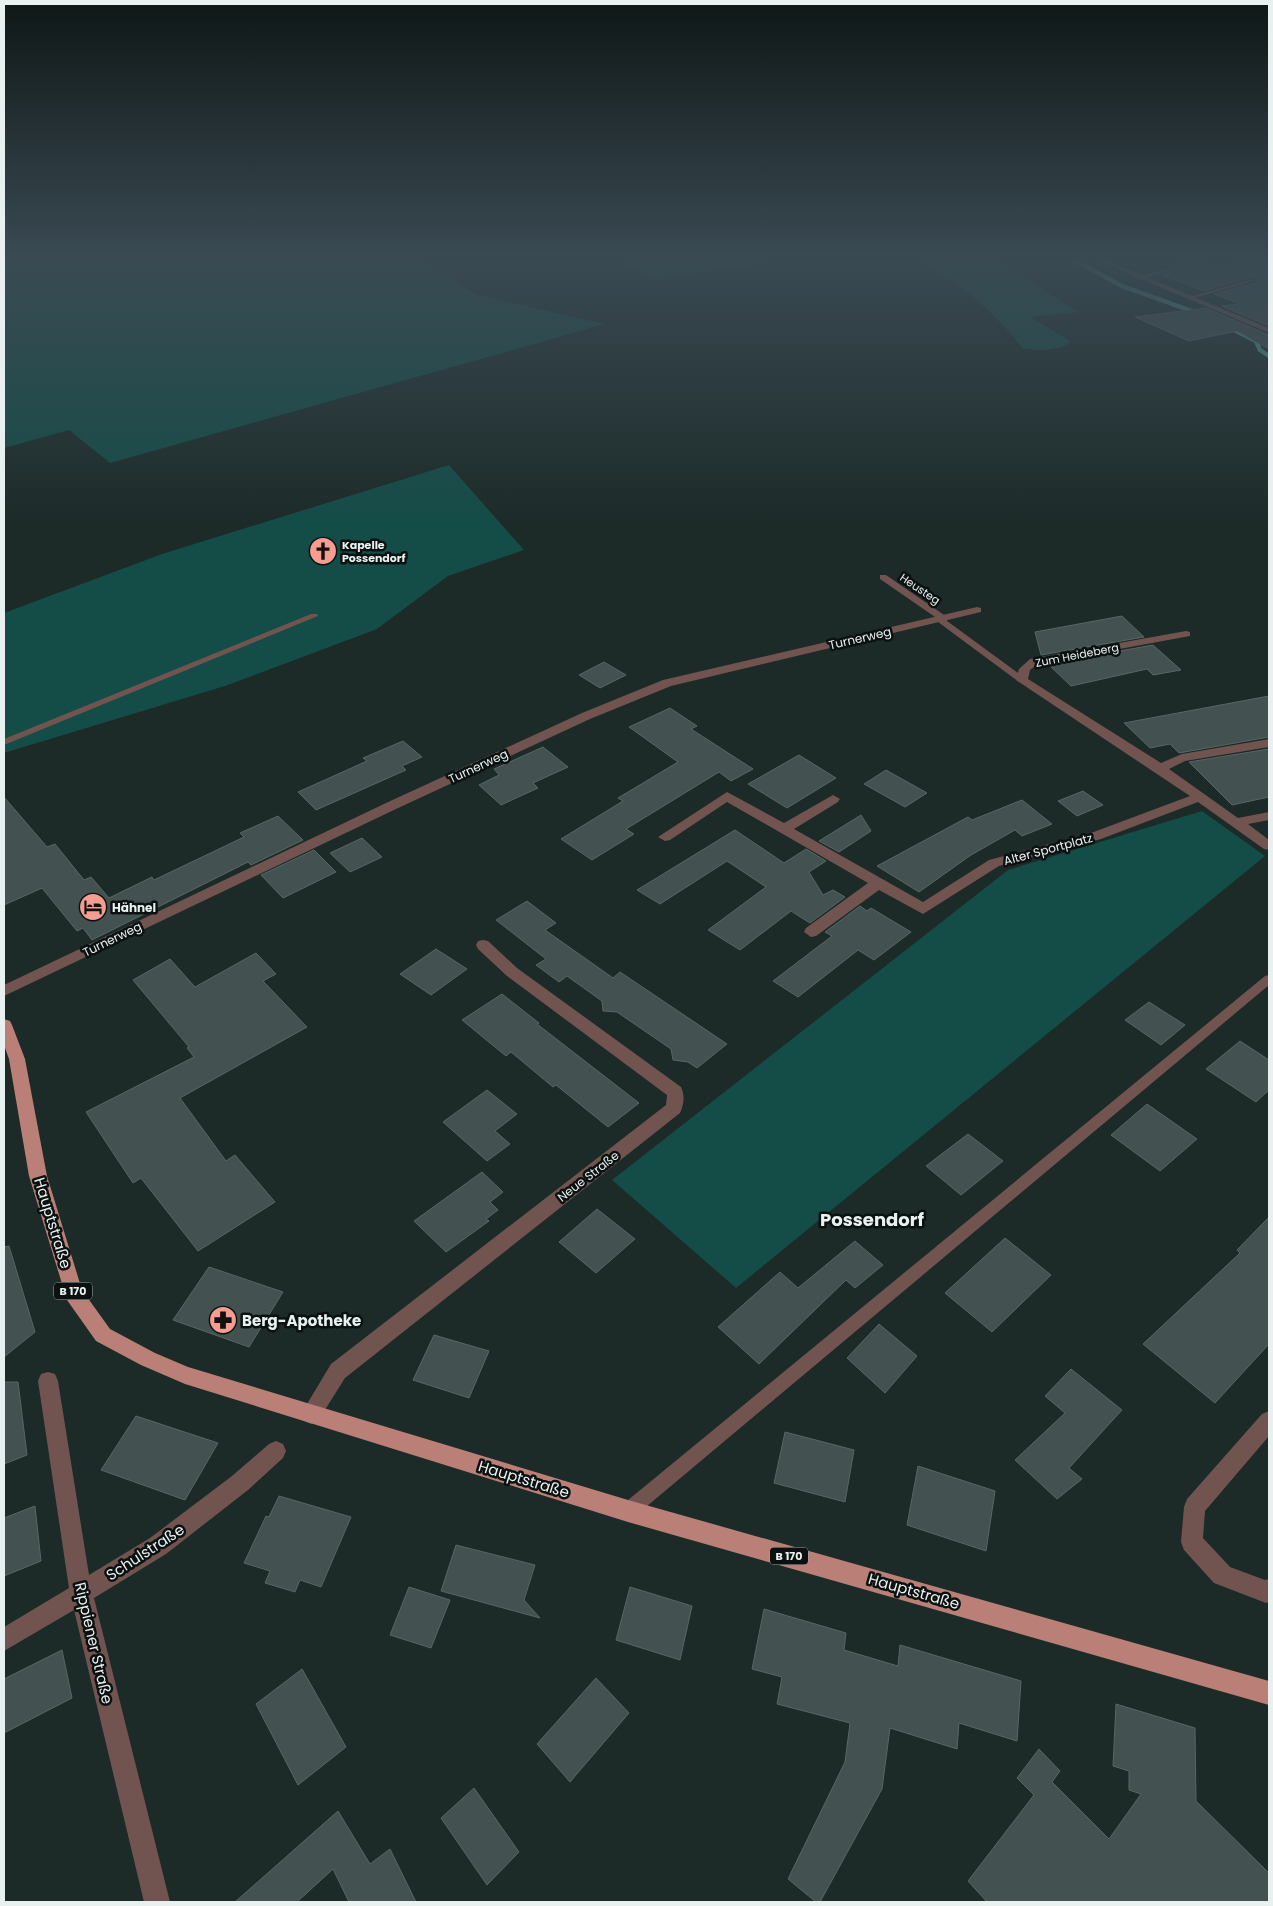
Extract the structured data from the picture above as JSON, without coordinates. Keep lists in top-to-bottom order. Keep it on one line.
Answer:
{"streets":{"main road":["Hauptstraße","B 170"],"street":["Turnerweg","Zum Heideberg","Alter Sportplatz","Neue Straße","Schulstraße","Rippiener Straße"],"lane":["Heusteg"]},"crossings":[["Heusteg","Turnerweg"],["Heusteg","Zum Heideberg"],["Zum Heideberg","Alter Sportplatz"],["Neue Straße","Hauptstraße"],["Schulstraße","Rippiener Straße"]],"districts":["Possendorf"],"places":{"church":["Kapelle Possendorf"],"hotel":["Hähnel"],"pharmacy":["Berg-Apotheke"]}}
